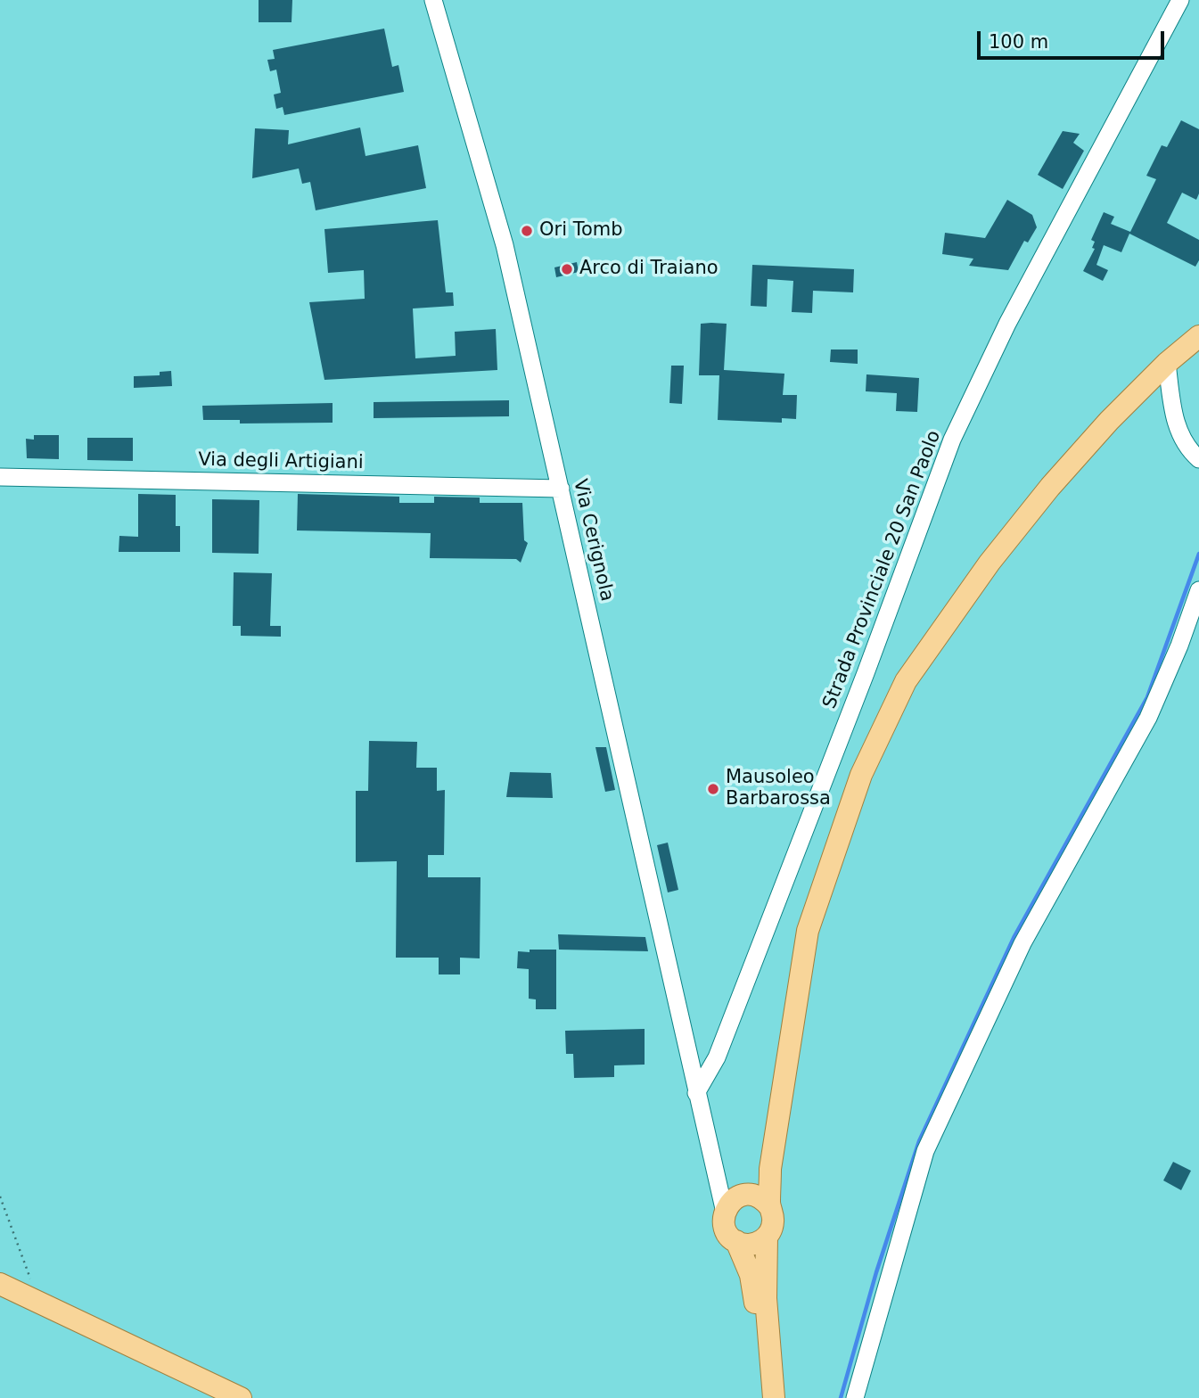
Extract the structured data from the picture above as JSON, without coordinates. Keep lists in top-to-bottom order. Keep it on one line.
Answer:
{"streets":{"street":["Via degli Artigiani","Via Cerignola","Strada Provinciale 20 San Paolo"]},"crossings":[["Via degli Artigiani","Via Cerignola"],["Via Cerignola","Strada Provinciale 20 San Paolo"]],"places":["Ori Tomb","Arco di Traiano","Mausoleo Barbarossa"],"scale_bar":"100 m"}
